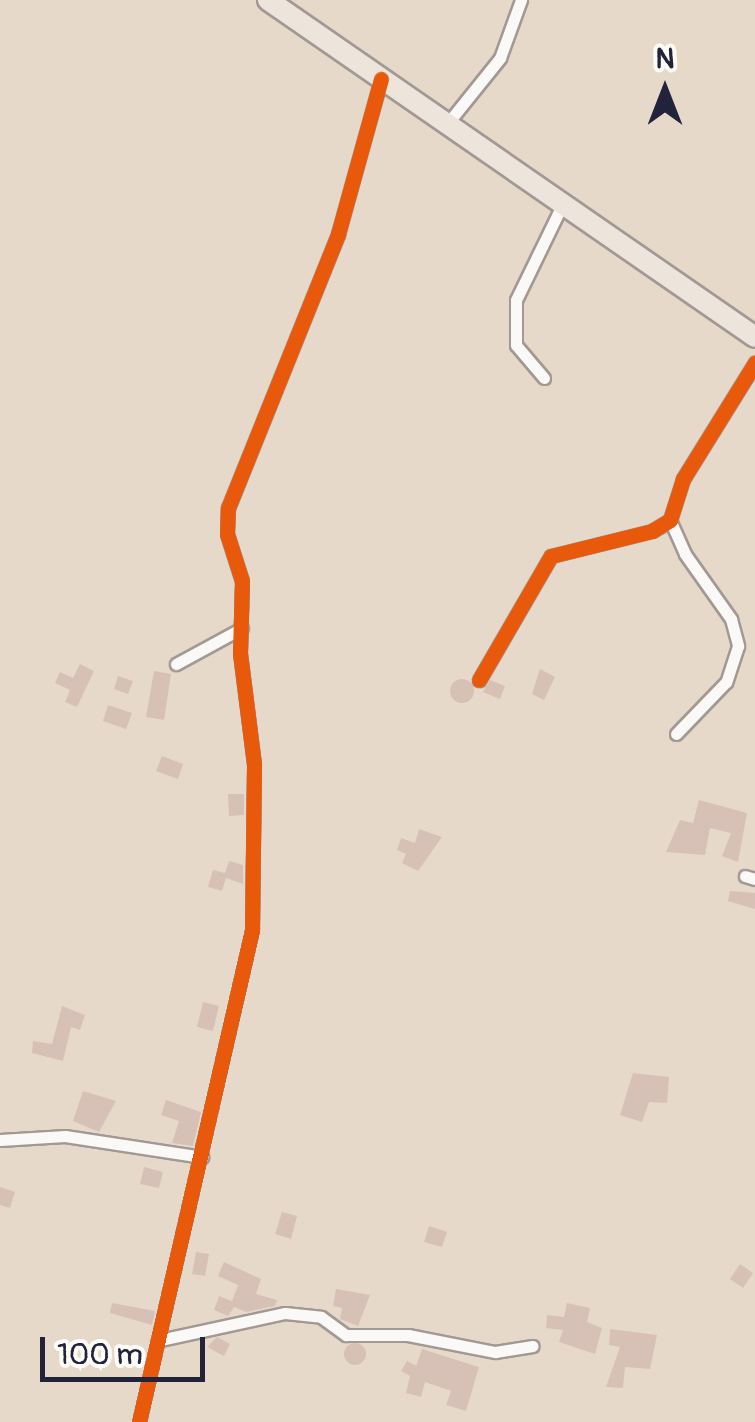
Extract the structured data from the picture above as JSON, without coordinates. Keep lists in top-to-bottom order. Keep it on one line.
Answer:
{"scale_bar":"100 m","north":"top"}
